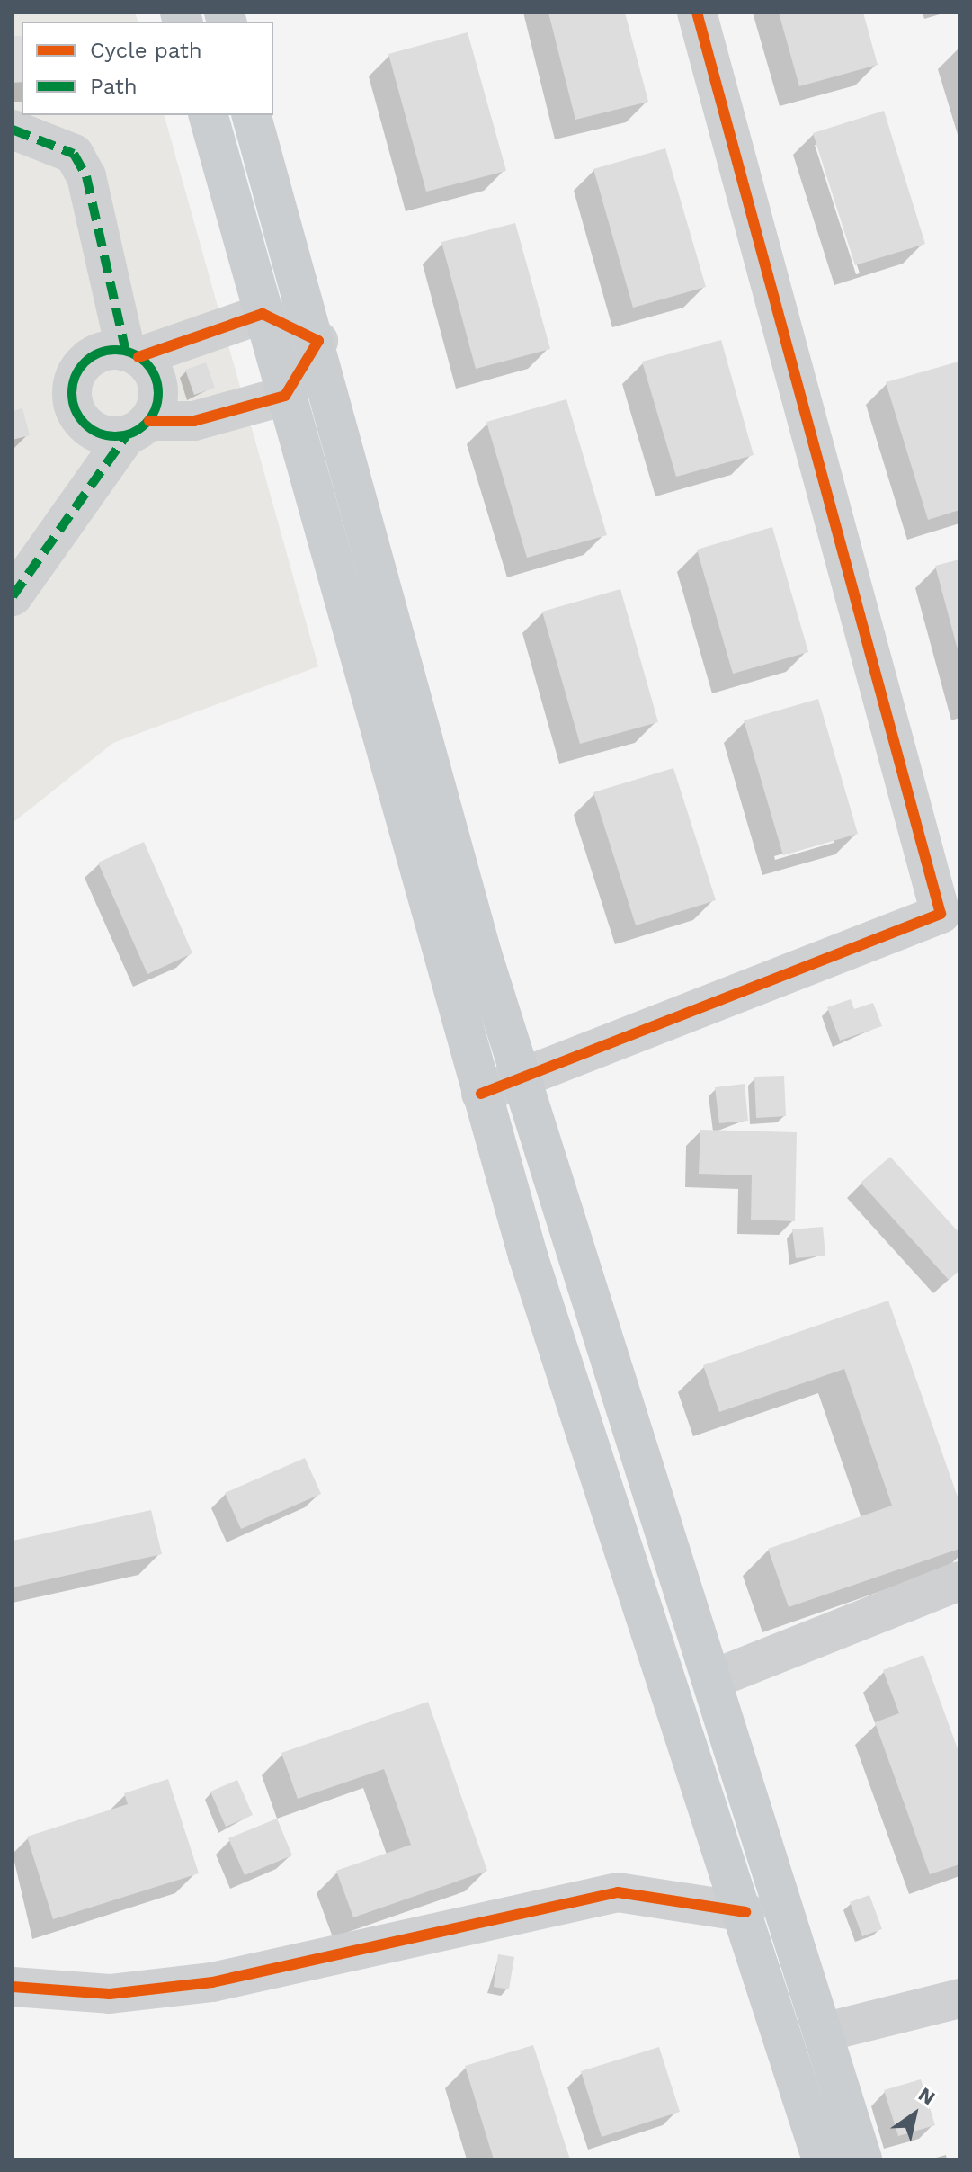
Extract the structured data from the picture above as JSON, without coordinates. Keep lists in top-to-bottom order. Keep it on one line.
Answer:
{"legend":["Cycle path","Path"],"north":"top right"}
